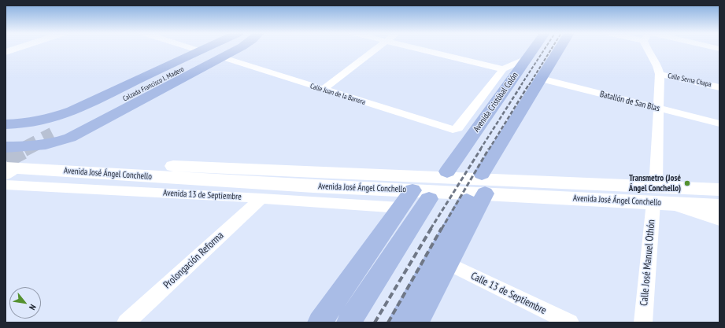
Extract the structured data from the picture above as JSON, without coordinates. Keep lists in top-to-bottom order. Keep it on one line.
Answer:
{"streets":{"main road":["Calzada Francisco I. Madero","Avenida Cristóbal Colón","Avenida José Ángel Conchello"],"street":["Calle Serna Chapa","Calle Juan de la Barrera","Batallón de San Blas","Avenida 13 de Septiembre","Prolongación Reforma","Calle José Manuel Othón","Calle 13 de Septiembre"]},"crossings":[["Calle Serna Chapa","Calle José Manuel Othón"],["Batallón de San Blas","Calle José Manuel Othón"],["Avenida José Ángel Conchello","Calle José Manuel Othón"],["Avenida 13 de Septiembre","Prolongación Reforma"]],"places":["Transmetro (José Ángel Conchello)"],"north":"bottom right"}
